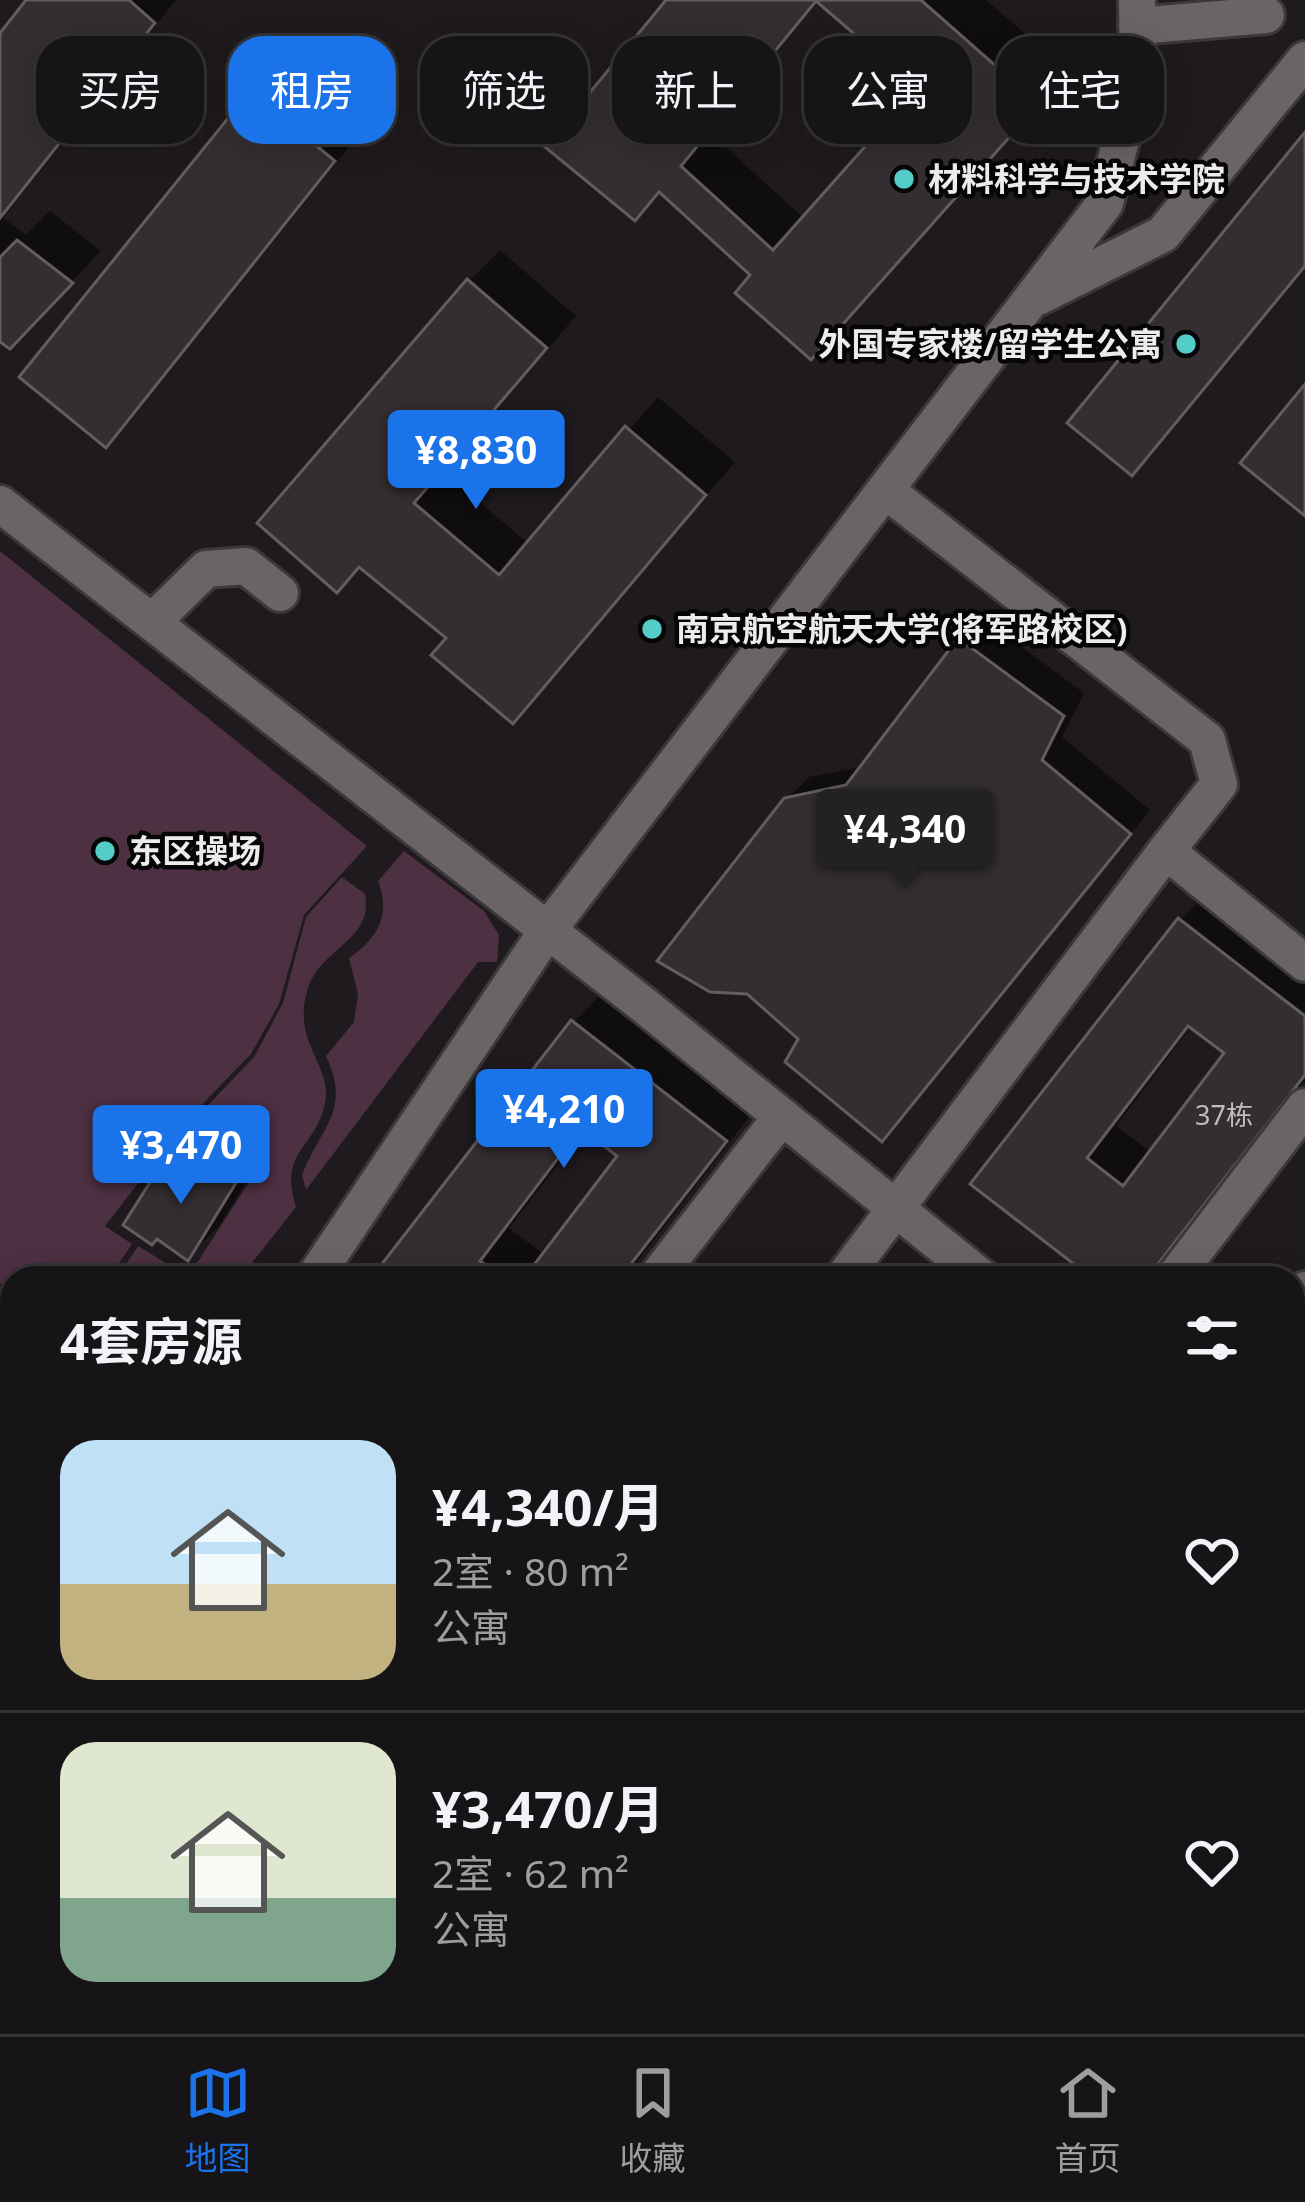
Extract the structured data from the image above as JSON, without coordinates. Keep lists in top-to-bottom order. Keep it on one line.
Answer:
{"places":["材料科学与技术学院","外国专家楼/留学生公寓","南京航空航天大学(将军路校区)","东区操场"],"house_numbers":["37栋"],"page":{"chip":["买房","租房","筛选","新上","公寓","住宅"],"price":["¥8,830","¥4,340","¥4,210","¥3,470"],"heading":"4套房源","list":[{"name":"¥4,340/月","note":"2室 · 80 m² · 公寓"},{"name":"¥3,470/月","note":"2室 · 62 m² · 公寓"}],"tabs":["地图","收藏","首页"]}}
